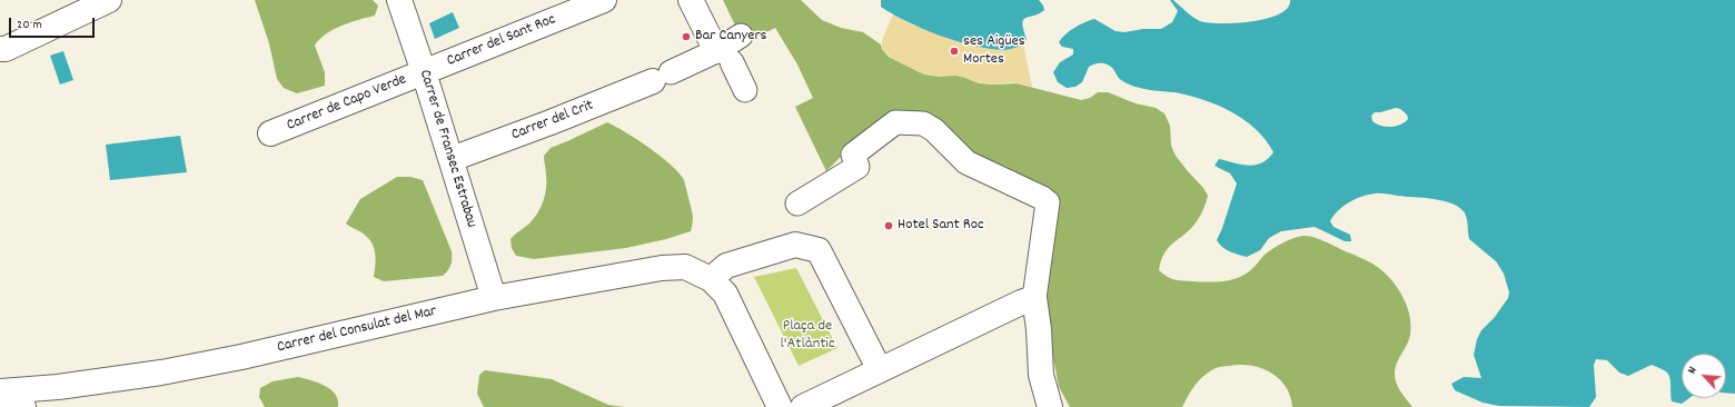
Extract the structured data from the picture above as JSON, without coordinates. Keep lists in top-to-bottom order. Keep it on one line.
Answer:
{"streets":{"street":["Carrer del Sant Roc","Carrer de Capo Verde","Carrer del Crit","Carrer de Fransec Estrabau","Carrer del Consulat del Mar"]},"crossings":[["Carrer del Sant Roc","Carrer de Capo Verde"],["Carrer del Sant Roc","Carrer de Fransec Estrabau"],["Carrer de Capo Verde","Carrer de Fransec Estrabau"],["Carrer del Crit","Carrer de Fransec Estrabau"],["Carrer de Fransec Estrabau","Carrer del Consulat del Mar"]],"parks":["Plaça de l'Atlàntic"],"places":["Bar Canyers","ses Aigües Mortes","Hotel Sant Roc"],"scale_bar":"20 m","north":"top left"}
